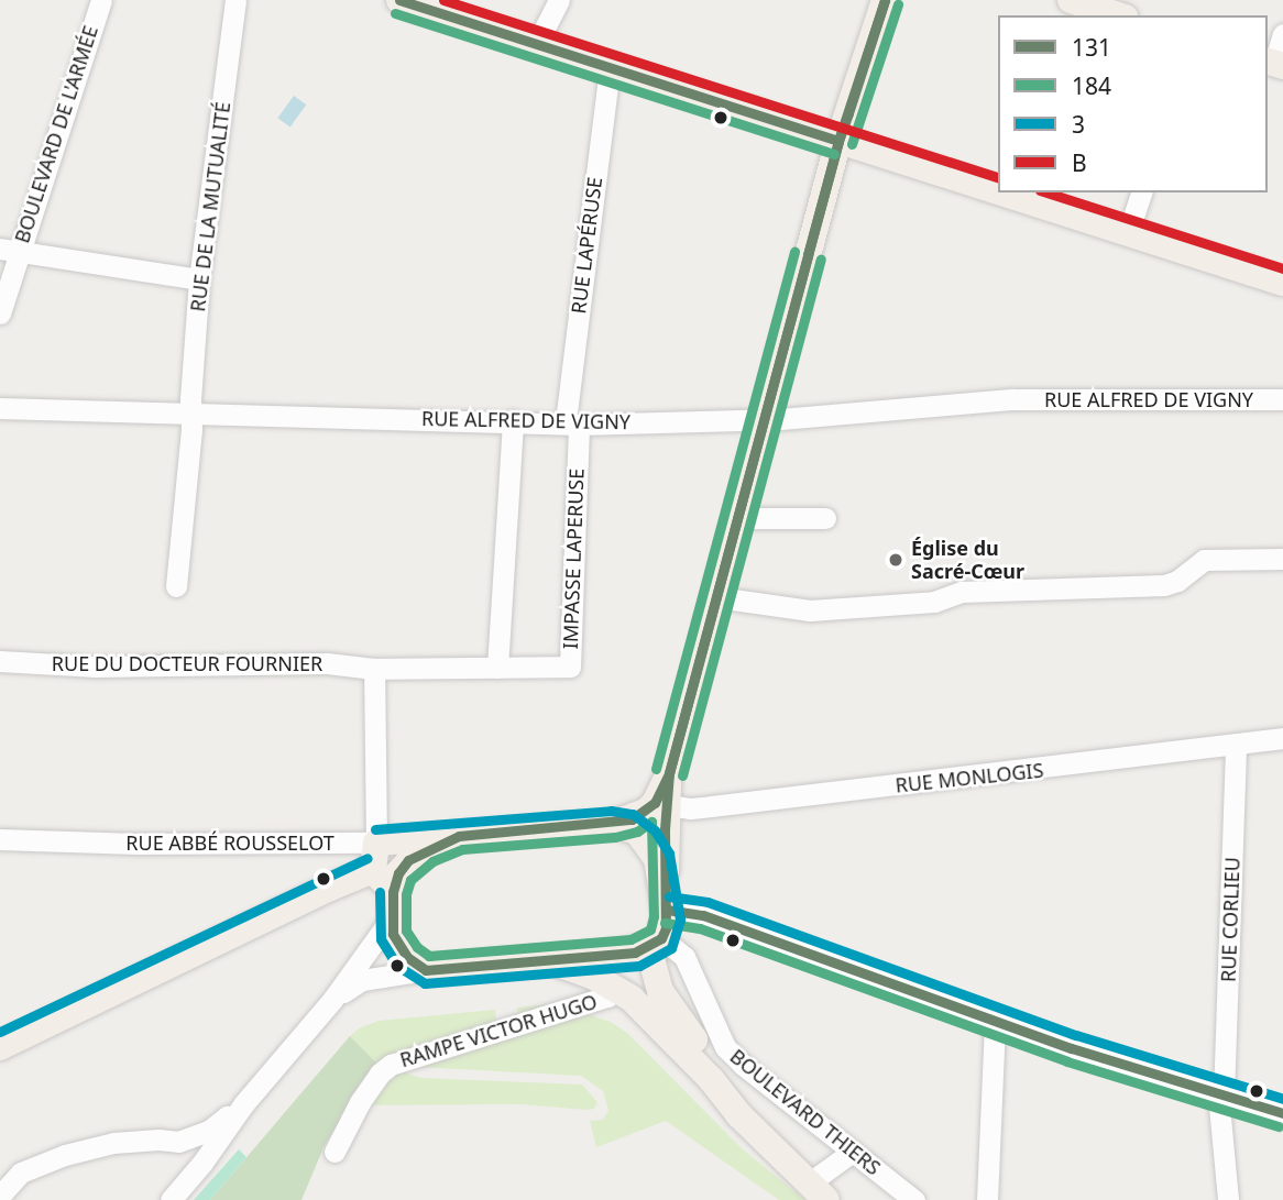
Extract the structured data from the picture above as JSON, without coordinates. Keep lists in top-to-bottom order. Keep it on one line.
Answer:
{"streets":{"main road":["RUE ABBÉ ROUSSELOT"],"street":["BOULEVARD DE L'ARMÉE","RUE DE LA MUTUALITÉ","RUE LAPÉRUSE","RUE ALFRED DE VIGNY","IMPASSE LAPERUSE","RUE DU DOCTEUR FOURNIER","RUE MONLOGIS","RUE CORLIEU","RAMPE VICTOR HUGO","BOULEVARD THIERS"]},"crossings":[["RUE DE LA MUTUALITÉ","RUE ALFRED DE VIGNY"],["RUE LAPÉRUSE","RUE ALFRED DE VIGNY"],["RUE LAPÉRUSE","IMPASSE LAPERUSE"],["RUE ALFRED DE VIGNY","IMPASSE LAPERUSE"],["IMPASSE LAPERUSE","RUE DU DOCTEUR FOURNIER"],["RUE MONLOGIS","RUE CORLIEU"]],"places":["Église du Sacré-Cœur"],"lines":["transit line 131","transit line B","transit line 184","transit line 3"],"legend":["131","184","3","B"]}
